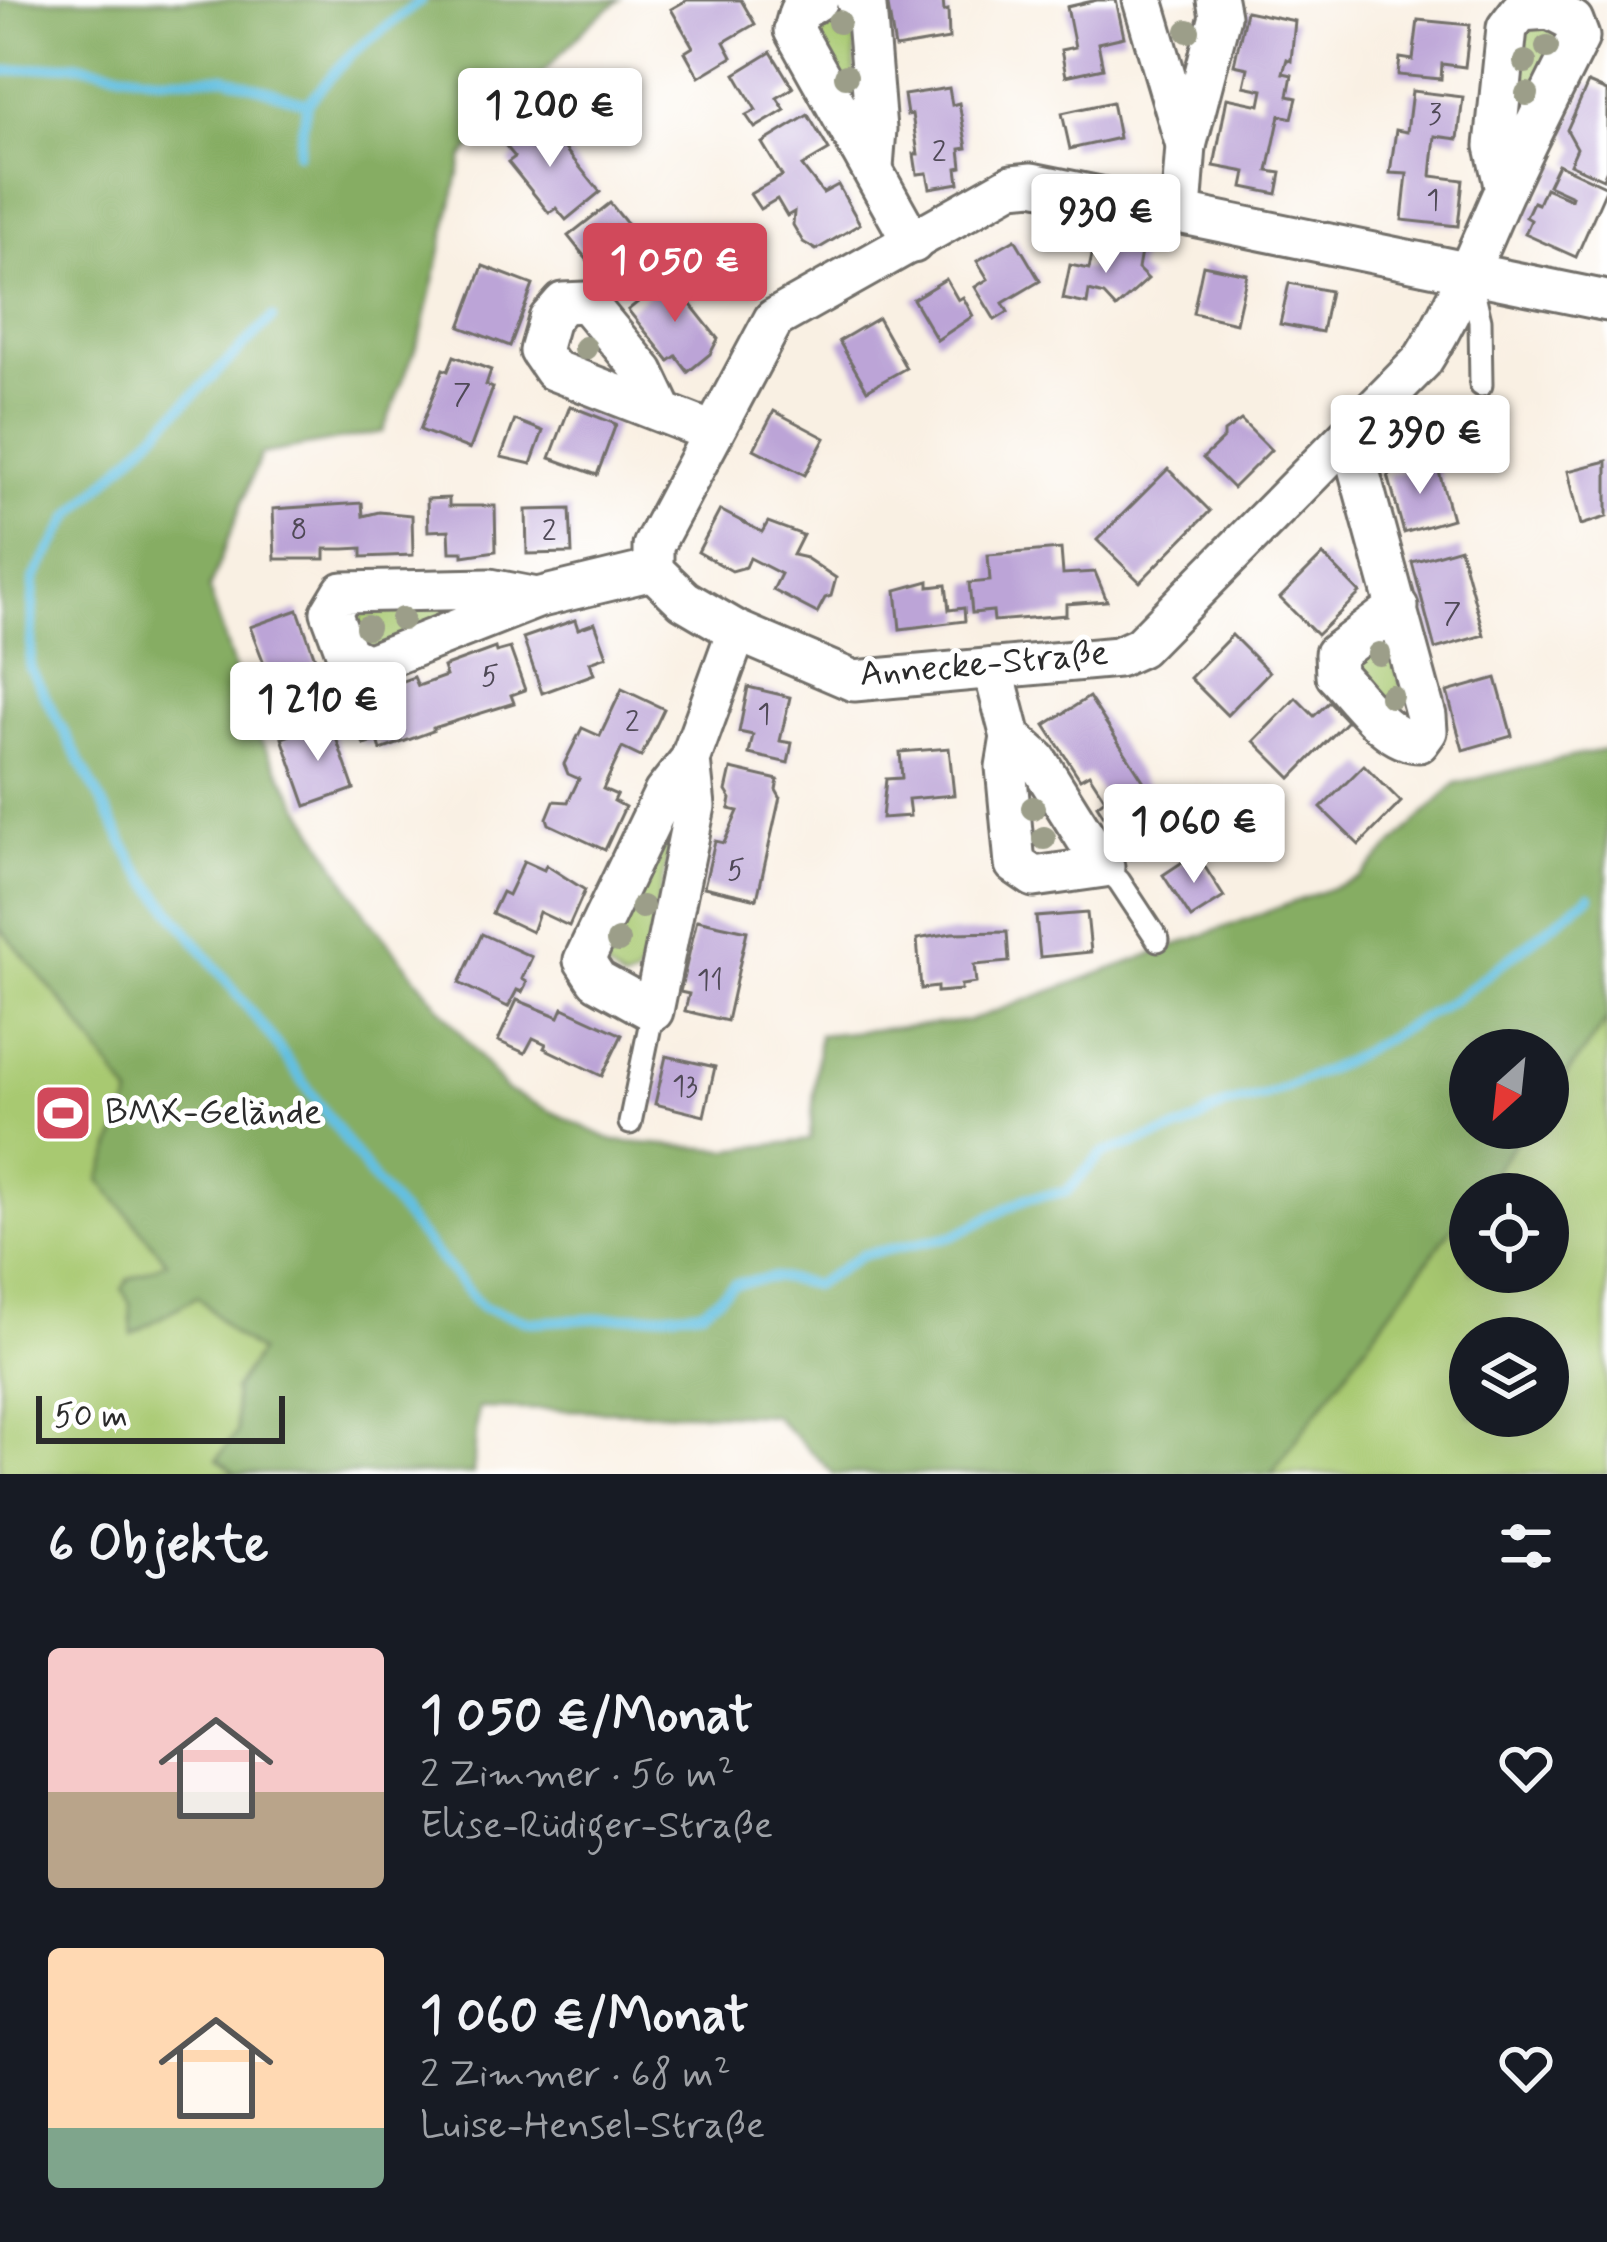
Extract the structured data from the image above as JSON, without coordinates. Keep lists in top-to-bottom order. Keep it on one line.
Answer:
{"streets":{"street":["Annecke-Straße"]},"places":{"sports":["BMX-Gelände"]},"house_numbers":["3","2","1","7","8","2","7","5","1","2","5","11","13"],"scale_bar":"50 m","north":"bottom left","page":{"price":["1 200 €","930 €","1 050 €","2 390 €","1 210 €","1 060 €"],"scale":"50 m","heading":"6 Objekte","list":[{"name":"1 050 €/Monat","note":"2 Zimmer · 56 m² · Elise-Rüdiger-Straße"},{"name":"1 060 €/Monat","note":"2 Zimmer · 68 m² · Luise-Hensel-Straße"}]}}
